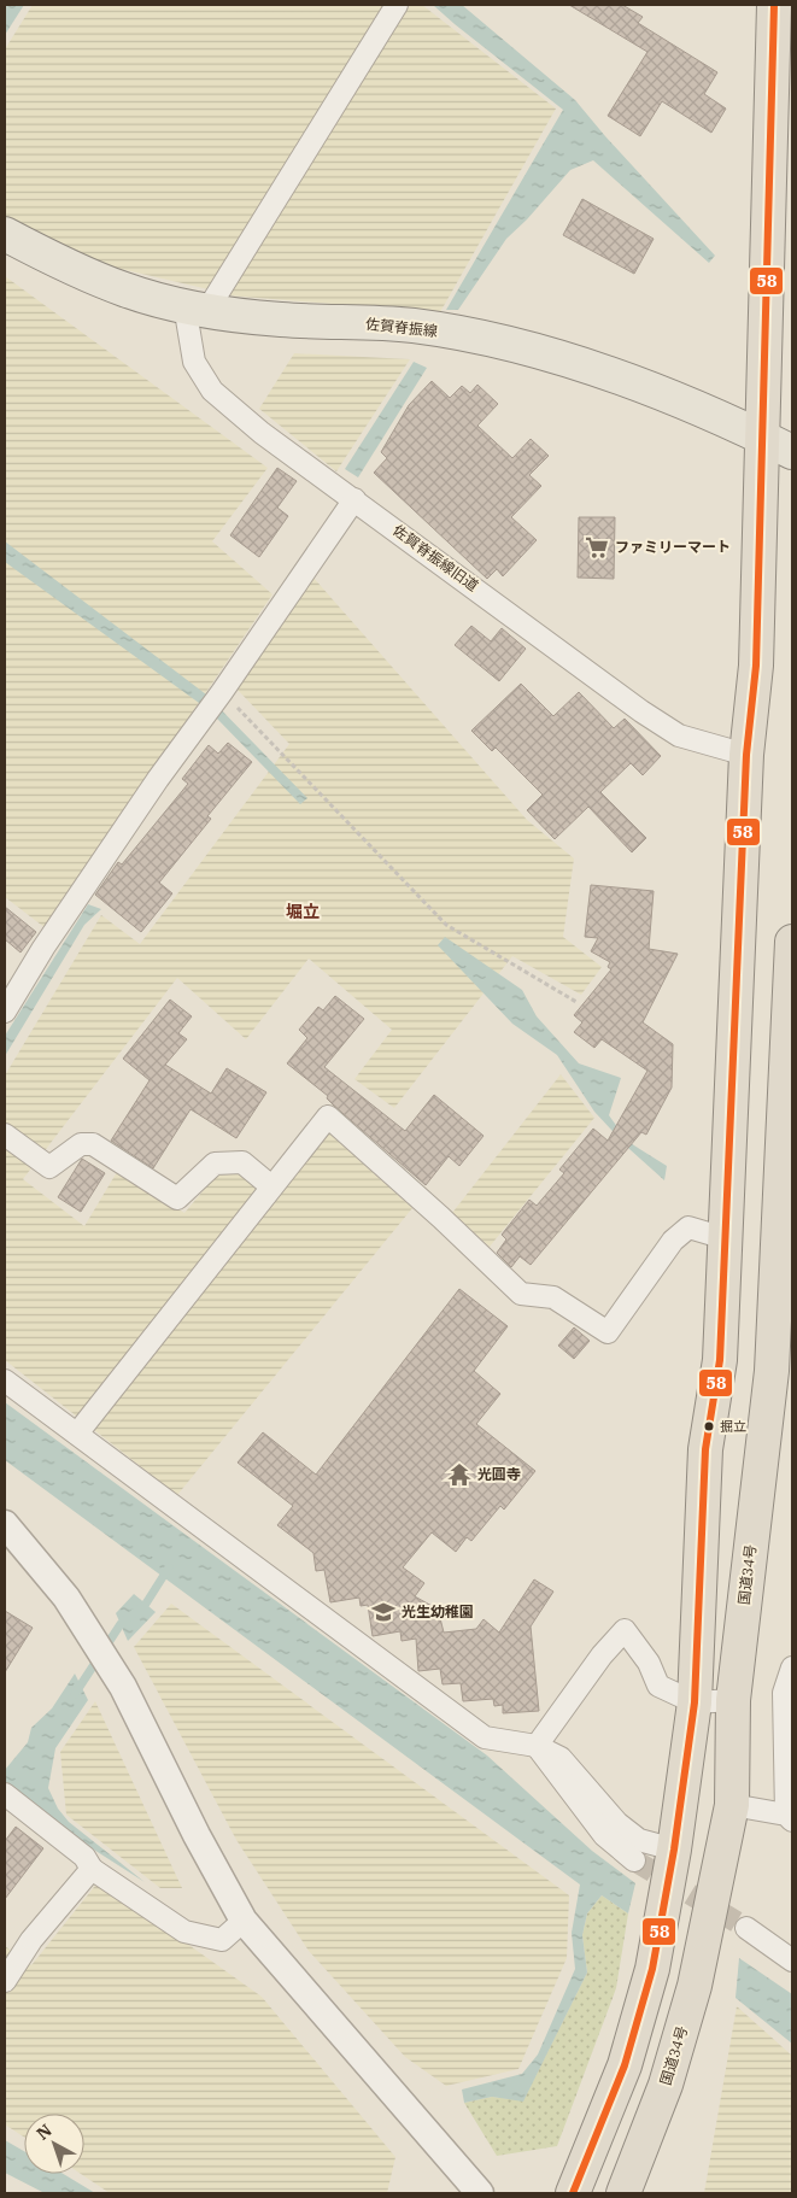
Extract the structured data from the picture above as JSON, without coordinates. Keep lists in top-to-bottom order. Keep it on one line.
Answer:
{"streets":{"highway":["国道34号"],"main road":["佐賀脊振線"],"street":["佐賀脊振線旧道"]},"crossings":[["佐賀脊振線","佐賀脊振線旧道"]],"districts":["堀立"],"places":{"supermarket":["ファミリーマート"],"other":["掘立"],"temple":["光圓寺"],"school or university":["光生幼稚園"]},"lines":["transit line 58"],"north":"top left"}
